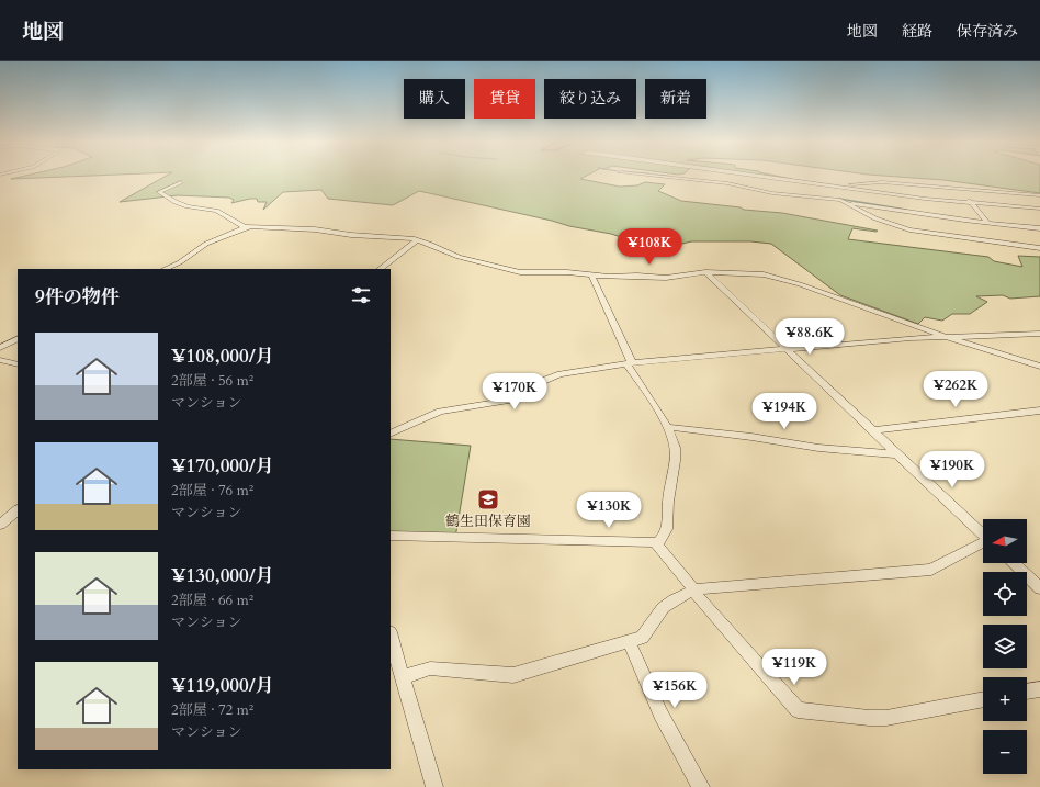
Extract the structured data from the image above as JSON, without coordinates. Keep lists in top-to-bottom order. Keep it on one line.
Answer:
{"places":{"school or university":["鶴生田保育園"]},"north":"left","page":{"header":"地図","nav":["地図","経路","保存済み"],"chip":["購入","賃貸","絞り込み","新着"],"price":["¥108K","¥88.6K","¥262K","¥170K","¥194K","¥190K","¥130K","¥119K","¥156K"],"heading":"9件の物件","list":[{"name":"¥108,000/月","note":"2部屋 · 56 m² · マンション"},{"name":"¥170,000/月","note":"2部屋 · 76 m² · マンション"},{"name":"¥130,000/月","note":"2部屋 · 66 m² · マンション"},{"name":"¥119,000/月","note":"2部屋 · 72 m² · マンション"}],"map_buttons":["+","−"]}}
